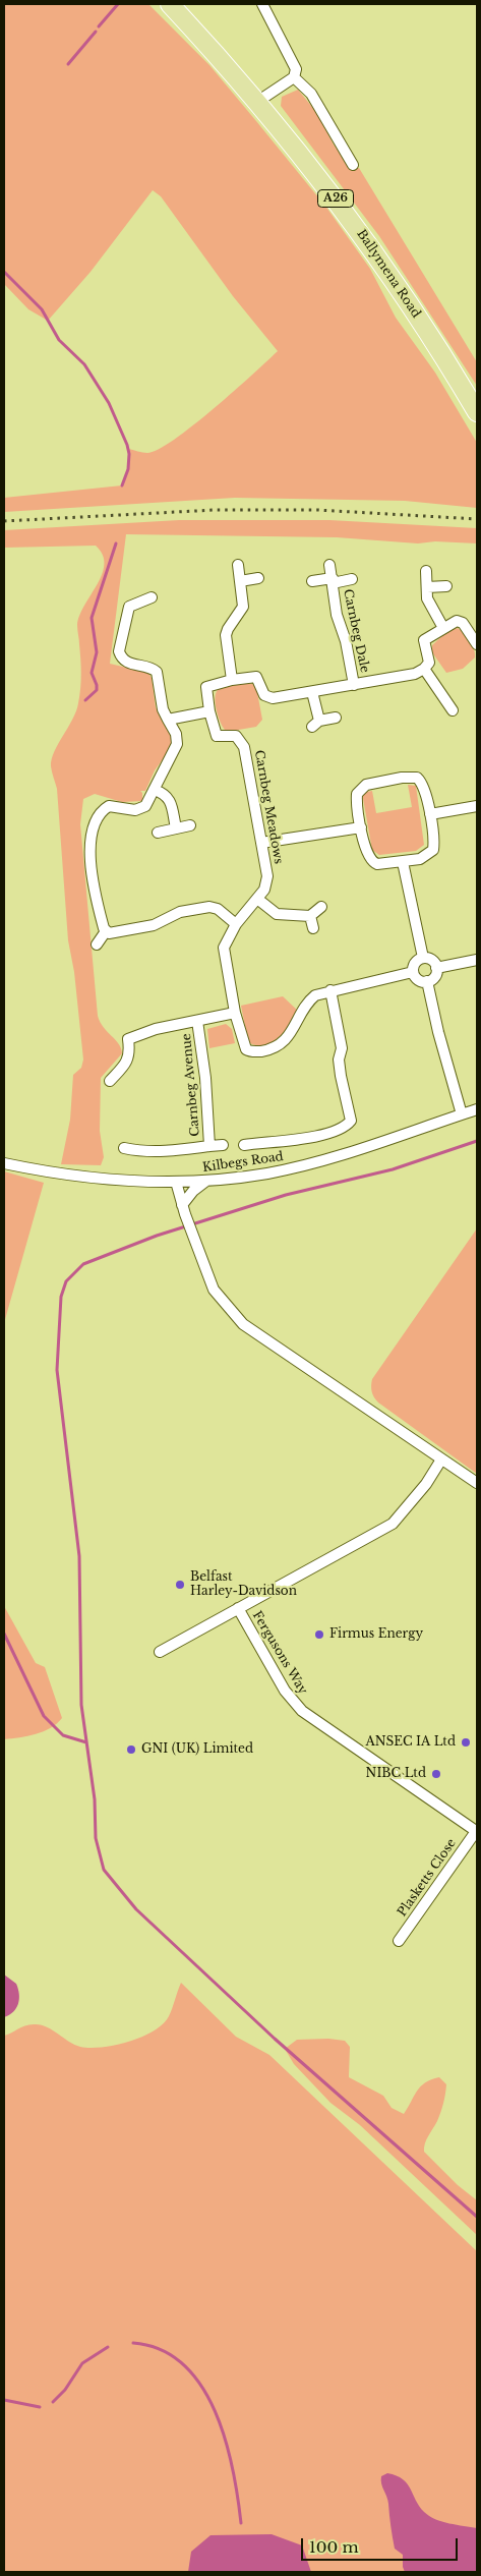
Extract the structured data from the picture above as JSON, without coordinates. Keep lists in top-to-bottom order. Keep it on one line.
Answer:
{"streets":{"highway":["A26","Ballymena Road"],"street":["Carnbeg Dale","Carnbeg Meadows","Carnbeg Avenue","Kilbegs Road","Fergusons Way","Plasketts Close"]},"crossings":[["Carnbeg Dale","Carnbeg Meadows"],["Carnbeg Meadows","Carnbeg Avenue"],["Fergusons Way","Plasketts Close"]],"places":["Belfast Harley-Davidson","Firmus Energy","ANSEC IA Ltd","GNI (UK) Limited","NIBC Ltd"],"scale_bar":"100 m"}
